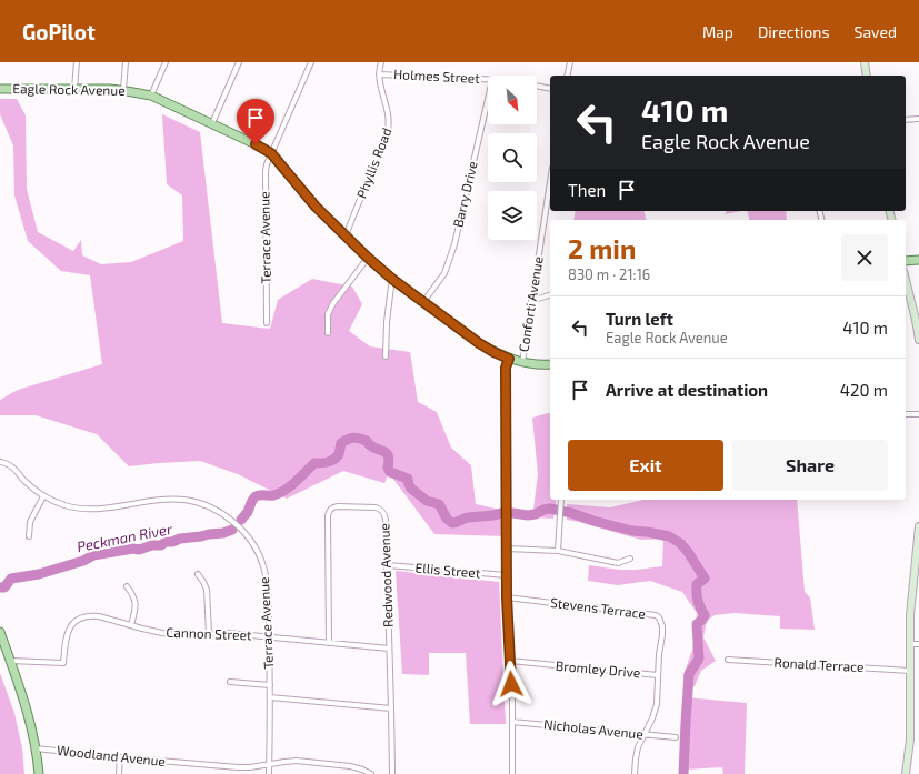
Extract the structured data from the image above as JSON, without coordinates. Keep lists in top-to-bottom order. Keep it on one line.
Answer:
{"streets":{"main road":["Eagle Rock Avenue"],"street":["Holmes Street","Phyllis Road","Barry Drive","Terrace Avenue","Conforti Avenue","Ellis Street","Redwood Avenue","Stevens Terrace","Cannon Street","Ronald Terrace","Bromley Drive","Nicholas Avenue","Woodland Avenue"]},"crossings":[["Holmes Street","Phyllis Road"],["Eagle Rock Avenue","Phyllis Road"],["Eagle Rock Avenue","Barry Drive"],["Eagle Rock Avenue","Terrace Avenue"],["Eagle Rock Avenue","Conforti Avenue"],["Terrace Avenue","Cannon Street"],["Terrace Avenue","Woodland Avenue"],["Ellis Street","Redwood Avenue"],["Redwood Avenue","Cannon Street"],["Stevens Terrace","Bromley Drive"],["Stevens Terrace","Nicholas Avenue"]],"water":["Peckman River"],"north":"bottom right","page":{"header":"GoPilot","nav":["Map","Directions","Saved"],"turn":["410 m","Eagle Rock Avenue"],"then":"Then","heading":["2 min","830 m · 21:16"],"list":[{"name":"Turn left","note":"Eagle Rock Avenue","value":"410 m"},{"name":"Arrive at destination","value":"420 m"}],"buttons":["Exit","Share"]}}
